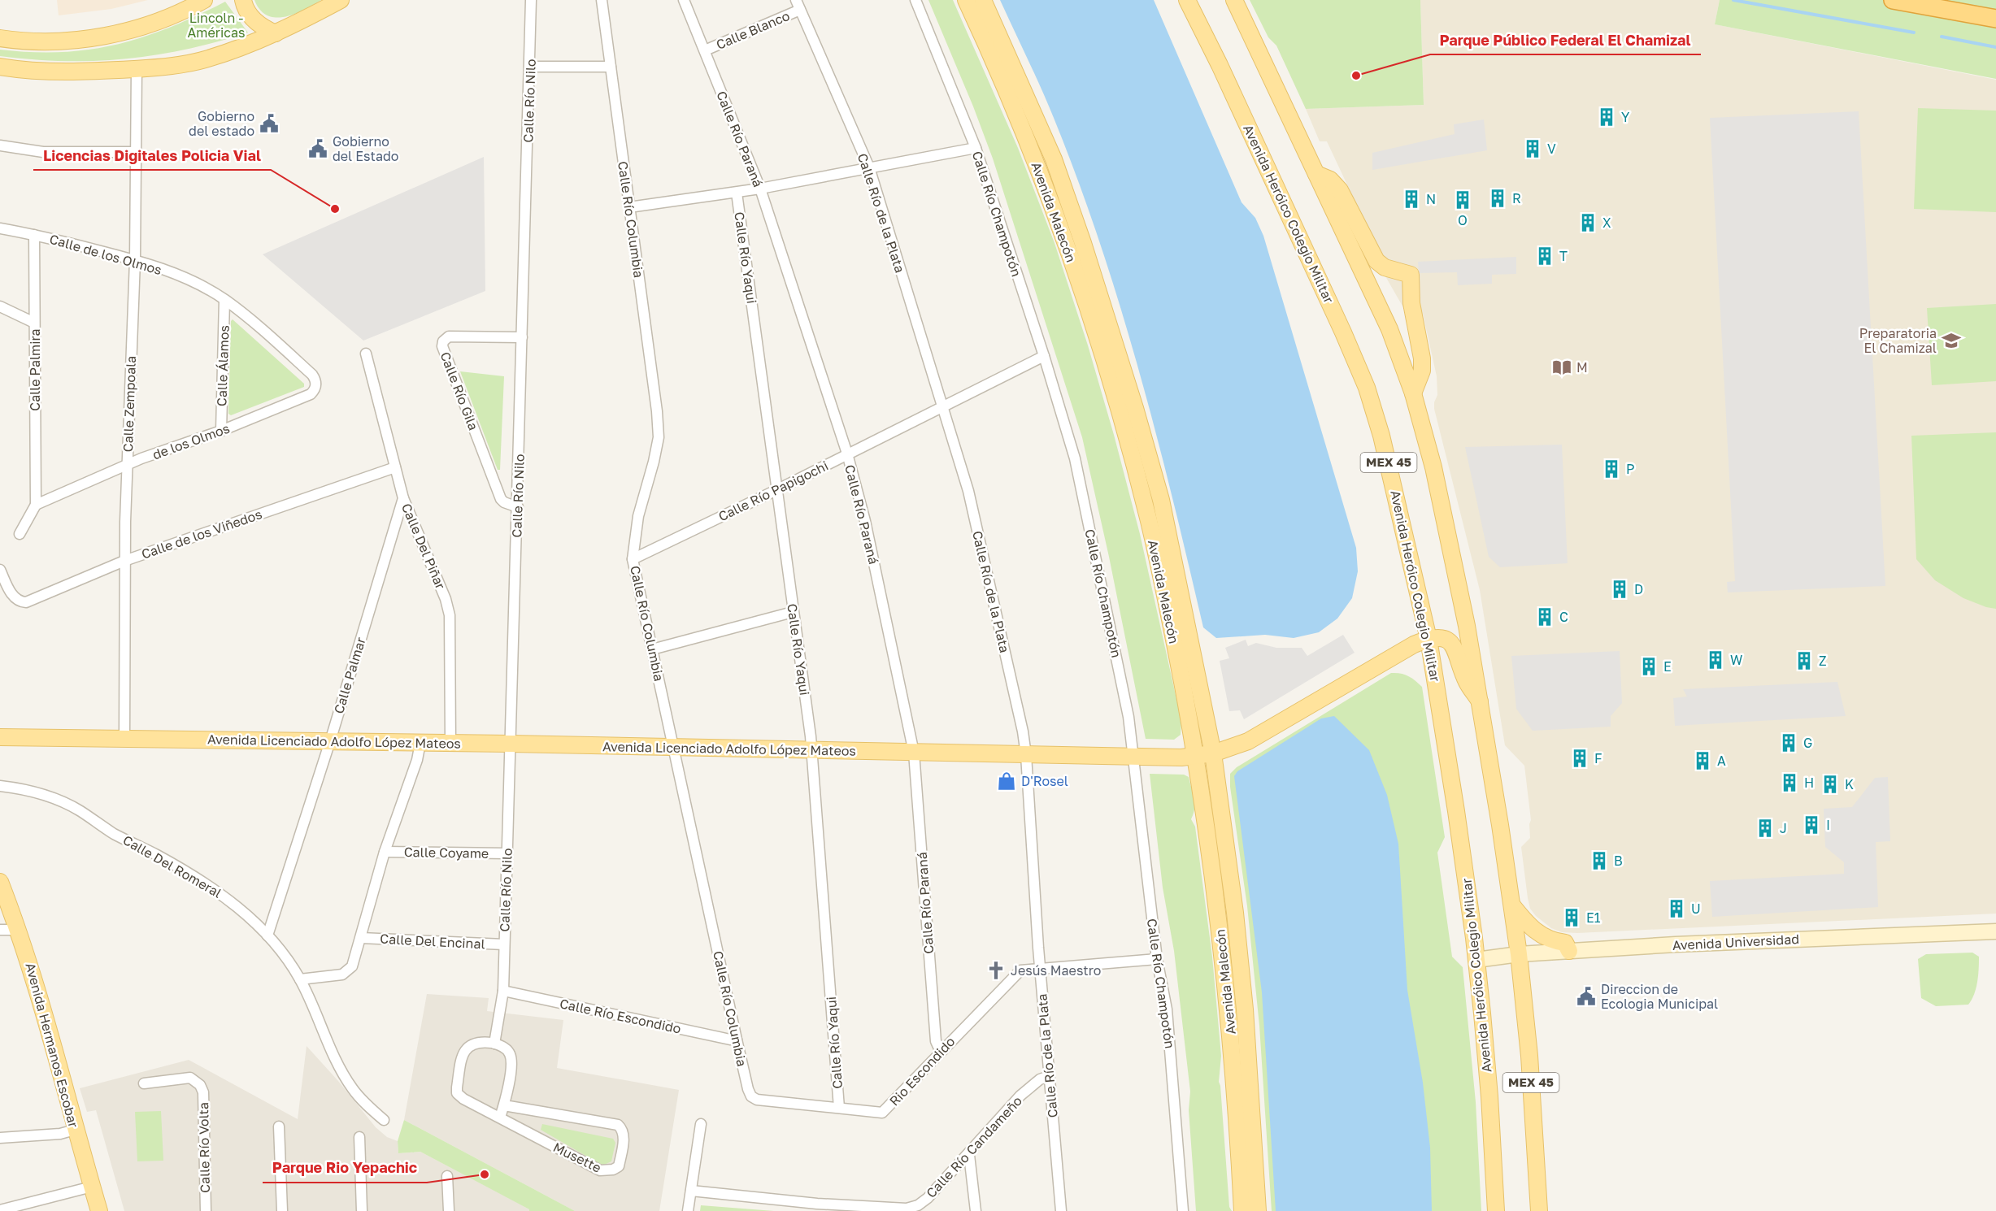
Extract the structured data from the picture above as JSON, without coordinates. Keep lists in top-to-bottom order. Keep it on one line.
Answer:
{"streets":{"main road":["Avenida Malecón","Avenida Heróico Colegio Militar","MEX 45","Avenida Licenciado Adolfo López Mateos","Avenida Universidad","Avenida Hermanos Escobar"],"street":["Calle Blanco","Calle Río Nilo","Calle Río Paraná","Calle Río de la Plata","Calle Río Champotón","Calle Río Columbia","Calle de los Olmos","Calle Río Yaqui","Calle Álamos","Calle Palmira","Calle Río Gila","Calle Zempoala","de los Olmos","Calle Río Papigochi","Calle de los Viñedos","Calle Del Piñar","Calle Palmar","Calle Coyame","Calle Del Romeral","Calle Del Encinal","Calle Río Escondido","Rio Escondido","Calle Río Candameño","Calle Río Volta","Musette"]},"crossings":[["Calle Blanco","Calle Río Paraná"],["Calle Blanco","Calle Río de la Plata"],["Calle Río Nilo","Calle Río Gila"],["Calle Río Nilo","Avenida Licenciado Adolfo López Mateos"],["Calle Río Nilo","Calle Coyame"],["Calle Río Nilo","Calle Del Encinal"],["Calle Río Nilo","Calle Río Escondido"],["Calle Río Paraná","Calle Río Papigochi"],["Calle Río Paraná","Avenida Licenciado Adolfo López Mateos"],["Calle Río Paraná","Rio Escondido"],["Avenida Malecón","Avenida Licenciado Adolfo López Mateos"],["Calle Río de la Plata","Calle Río Papigochi"],["Calle Río de la Plata","Avenida Licenciado Adolfo López Mateos"],["Calle Río de la Plata","Rio Escondido"],["Calle Río de la Plata","Calle Río Candameño"],["Calle Río Champotón","Calle Río Papigochi"],["Calle Río Champotón","Avenida Licenciado Adolfo López Mateos"],["Calle Río Champotón","Rio Escondido"],["Avenida Heróico Colegio Militar","Avenida Licenciado Adolfo López Mateos"],["Avenida Heróico Colegio Militar","Avenida Universidad"],["Calle Río Columbia","Calle Río Papigochi"],["Calle Río Columbia","Avenida Licenciado Adolfo López Mateos"],["Calle Río Columbia","Calle Río Escondido"],["Calle Río Columbia","Rio Escondido"],["Calle de los Olmos","Calle Álamos"],["Calle de los Olmos","Calle Palmira"],["Calle de los Olmos","Calle Zempoala"],["Calle de los Olmos","de los Olmos"],["Calle Río Yaqui","Calle Río Papigochi"],["Calle Río Yaqui","Avenida Licenciado Adolfo López Mateos"],["Calle Río Yaqui","Rio Escondido"],["Calle Álamos","de los Olmos"],["Calle Palmira","de los Olmos"],["Calle Zempoala","de los Olmos"],["Calle Zempoala","Calle de los Viñedos"],["Calle Zempoala","Avenida Licenciado Adolfo López Mateos"],["MEX 45","Avenida Universidad"],["Calle de los Viñedos","Calle Del Piñar"],["Calle Del Piñar","Calle Palmar"],["Calle Del Piñar","Avenida Licenciado Adolfo López Mateos"],["Calle Palmar","Avenida Licenciado Adolfo López Mateos"],["Calle Palmar","Calle Del Romeral"]],"parks":["Lincoln - Américas"],"places":{"other":["Parque Público Federal El Chamizal","Licencias Digitales Policia Vial","Parque Rio Yepachic"],"building":["Y","V","R","N","O","X","T","P","D","C","W","Z","E","G","F","A","H","K","I","J","B","U","E1"],"public building":["Gobierno del estado","Gobierno del Estado","Direccion de Ecologia Municipal"],"school or university":["Preparatoria El Chamizal"],"library":["M"],"shop":["D'Rosel"],"church":["Jesús Maestro"]}}
